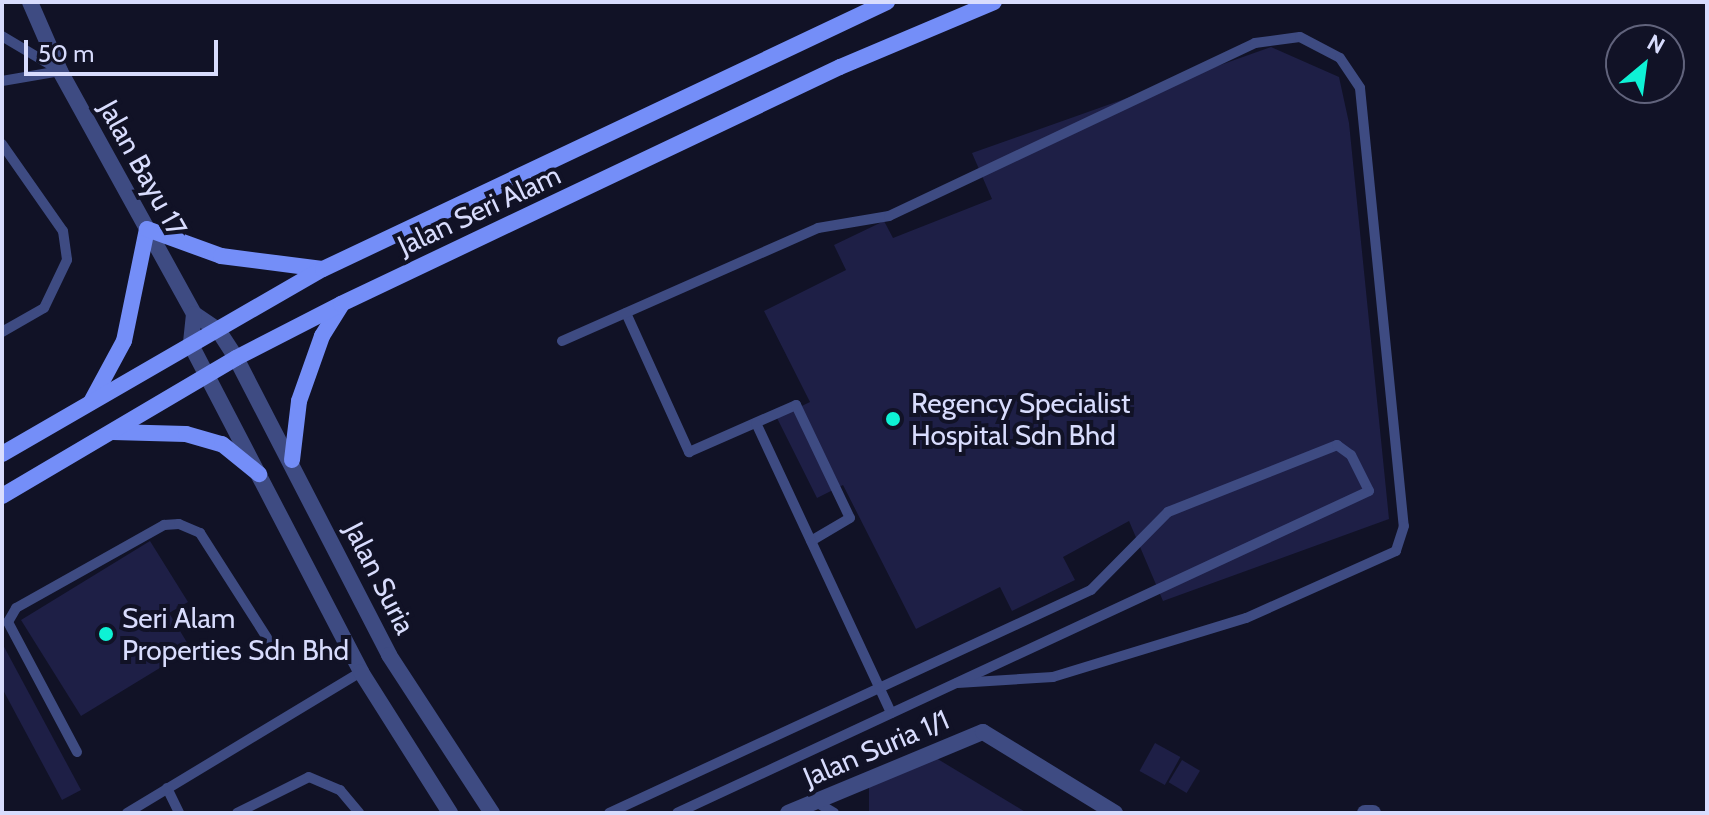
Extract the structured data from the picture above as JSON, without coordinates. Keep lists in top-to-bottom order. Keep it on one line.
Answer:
{"streets":{"main road":["Jalan Seri Alam"],"street":["Jalan Bayu 17","Jalan Suria","Jalan Suria 1/1"]},"crossings":[["Jalan Seri Alam","Jalan Suria"]],"places":["Regency Specialist Hospital Sdn Bhd","Seri Alam Properties Sdn Bhd"],"scale_bar":"50 m","north":"top right"}
